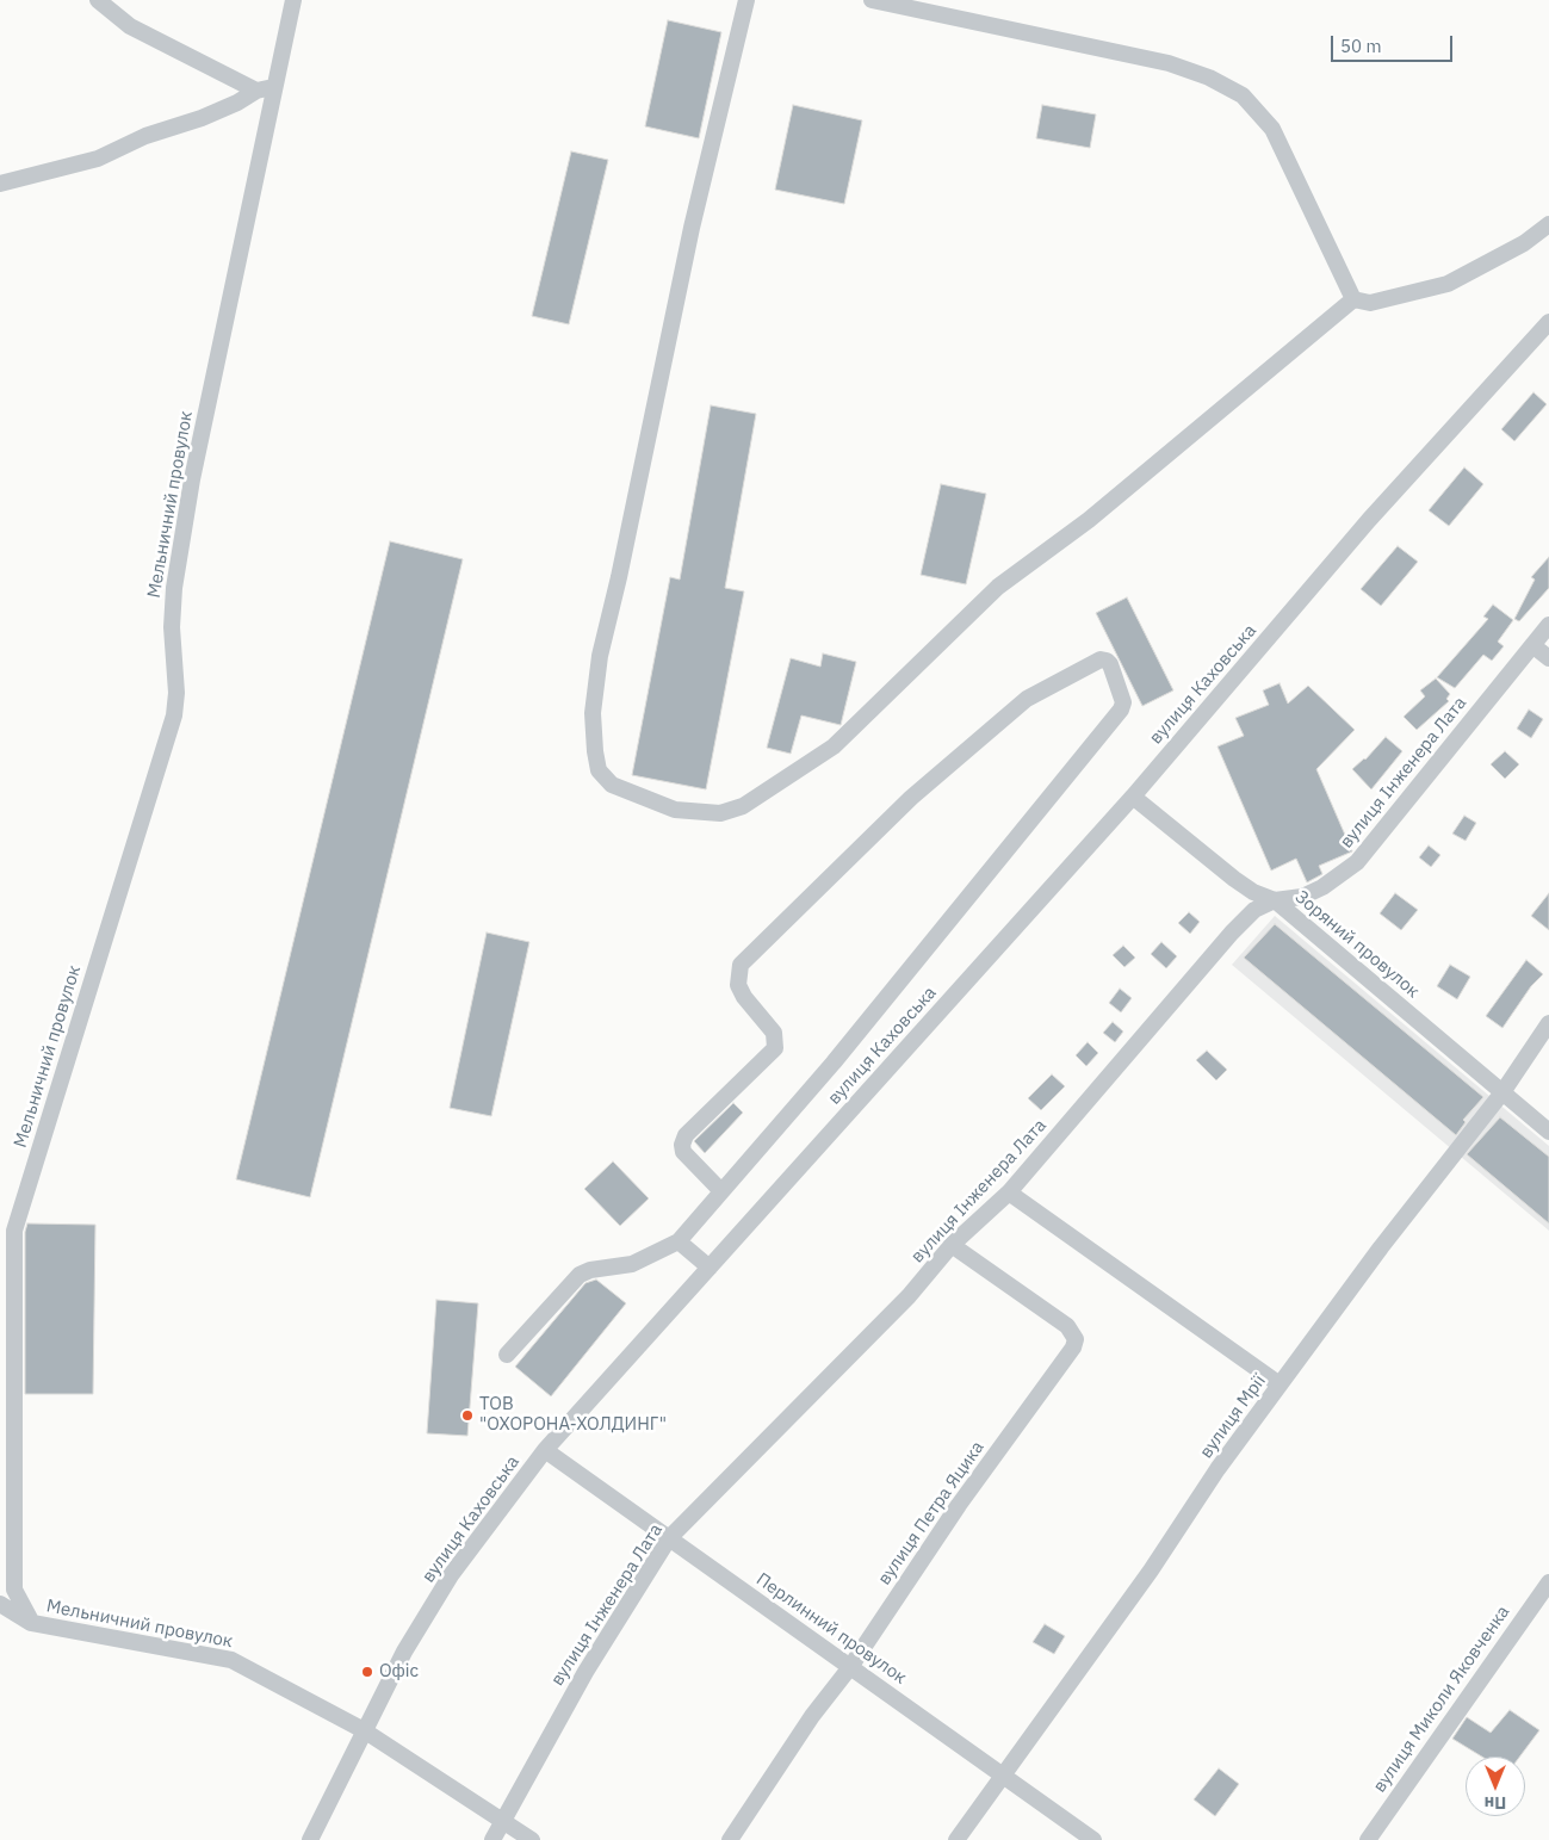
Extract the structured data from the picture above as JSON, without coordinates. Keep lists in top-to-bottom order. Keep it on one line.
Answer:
{"streets":{"street":["Мельничний провулок","вулиця Каховська","вулиця Інженера Лата","Зоряний провулок","вулиця Мрії","вулиця Петра Яцика","Перлинний провулок","вулиця Миколи Яковченка"]},"crossings":[["Мельничний провулок","вулиця Каховська"],["Мельничний провулок","вулиця Інженера Лата"],["вулиця Каховська","Зоряний провулок"],["вулиця Каховська","Перлинний провулок"],["вулиця Інженера Лата","Зоряний провулок"],["вулиця Інженера Лата","вулиця Петра Яцика"],["вулиця Інженера Лата","Перлинний провулок"],["Зоряний провулок","вулиця Мрії"],["вулиця Мрії","Перлинний провулок"],["вулиця Петра Яцика","Перлинний провулок"]],"places":["ТОВ \"ОХОРОНА-ХОЛДИНГ\"","Офіс"],"scale_bar":"50 m","north":"bottom"}
